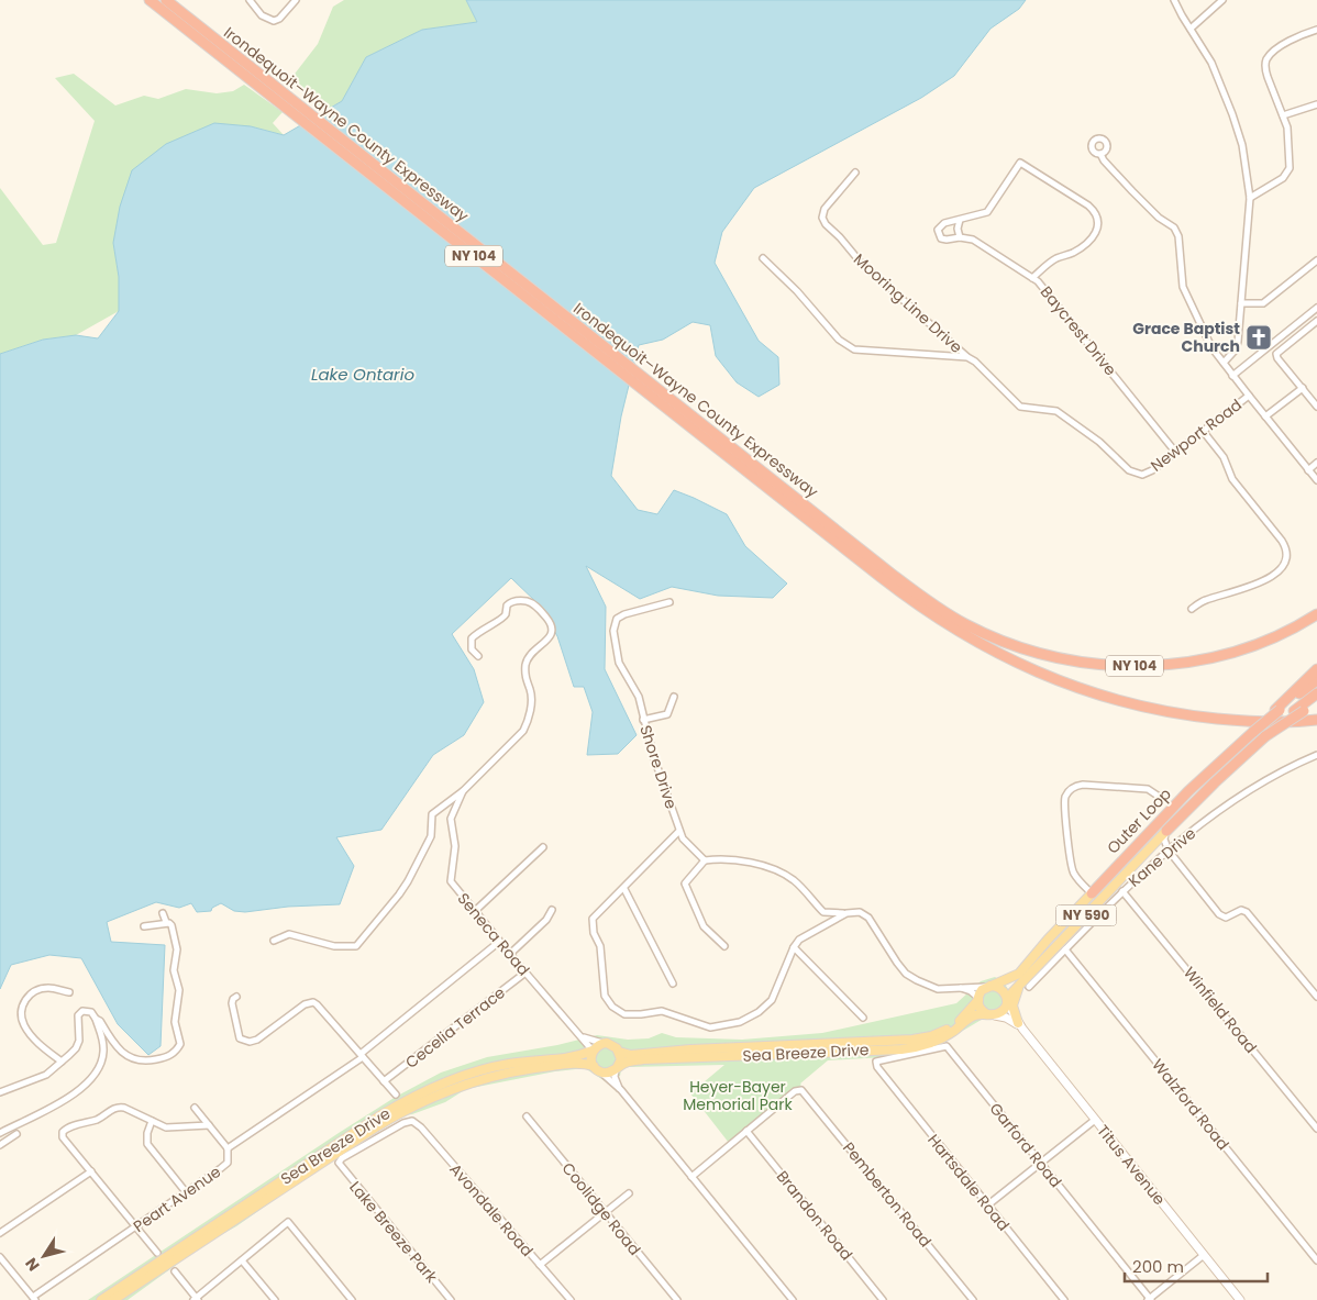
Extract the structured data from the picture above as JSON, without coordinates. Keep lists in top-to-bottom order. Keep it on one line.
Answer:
{"streets":{"highway":["Irondequoit–Wayne County Expressway","NY 104","Outer Loop","NY 590"],"main road":["Sea Breeze Drive","Titus Avenue"],"street":["Mooring Line Drive","Baycrest Drive","Newport Road","Shore Drive","Kane Drive","Seneca Road","Winfield Road","Cecelia Terrace","Walzford Road","Garford Road","Hartsdale Road","Pemberton Road","Peart Avenue","Coolidge Road","Avondale Road","Brandon Road","Lake Breeze Park"]},"crossings":[["Irondequoit–Wayne County Expressway","NY 104"],["Mooring Line Drive","Newport Road"],["Baycrest Drive","Newport Road"],["Outer Loop","Kane Drive"],["Outer Loop","Sea Breeze Drive"],["Outer Loop","Titus Avenue"],["Kane Drive","Winfield Road"],["Kane Drive","Walzford Road"],["Seneca Road","Cecelia Terrace"],["Seneca Road","Sea Breeze Drive"],["Seneca Road","Peart Avenue"],["Sea Breeze Drive","Titus Avenue"],["Garford Road","Hartsdale Road"],["Pemberton Road","Brandon Road"],["Avondale Road","Lake Breeze Park"]],"water":["Lake Ontario"],"parks":["Heyer-Bayer Memorial Park"],"places":{"church":["Grace Baptist Church"]},"scale_bar":"200 m","north":"bottom left"}
